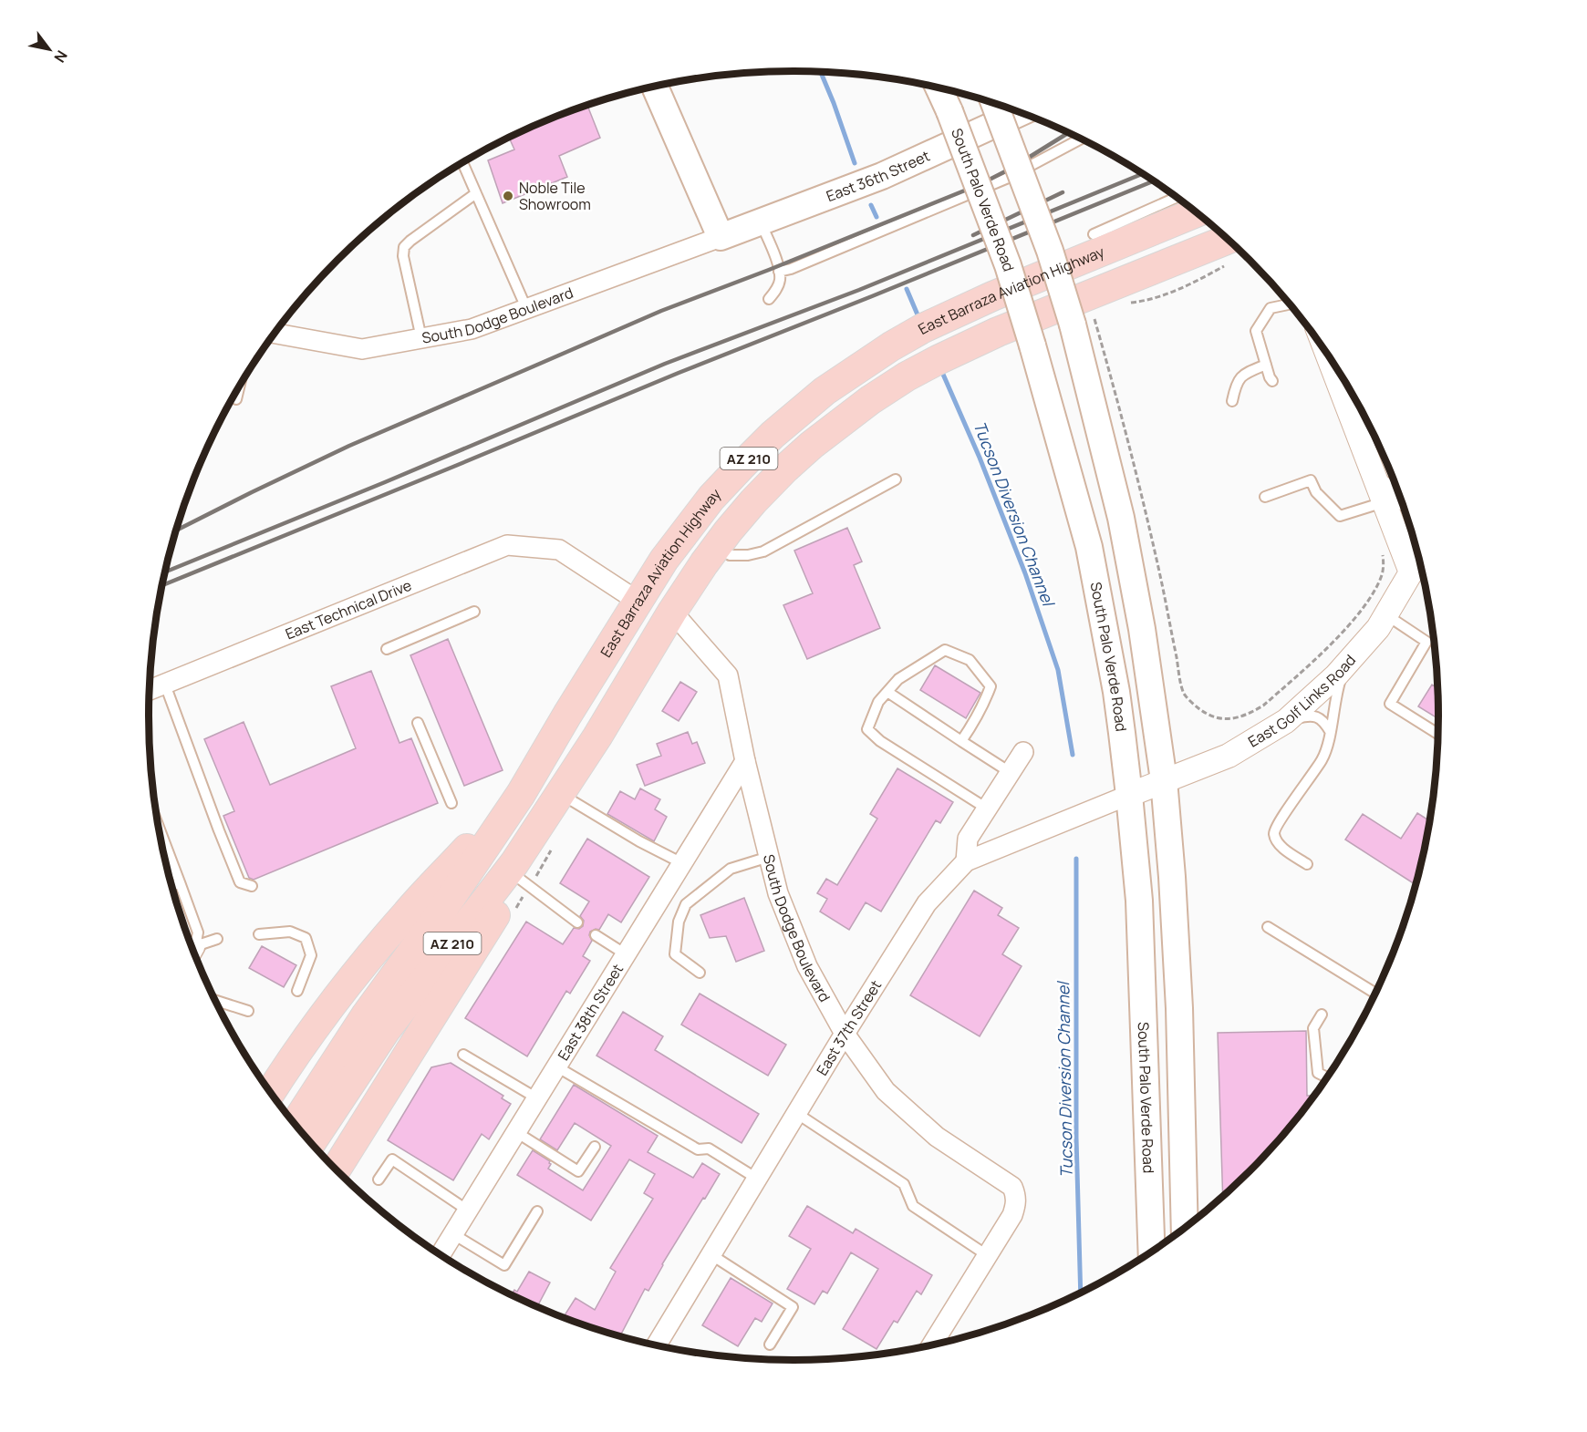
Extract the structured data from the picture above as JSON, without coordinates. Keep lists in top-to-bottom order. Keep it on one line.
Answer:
{"streets":{"main road":["East 36th Street","South Palo Verde Road","East Barraza Aviation Highway","AZ 210"],"street":["South Dodge Boulevard","East Technical Drive","East Golf Links Road","East 38th Street","East 37th Street"]},"crossings":[["East 36th Street","South Dodge Boulevard"],["South Palo Verde Road","East Golf Links Road"],["South Palo Verde Road","East 37th Street"],["East Barraza Aviation Highway","South Dodge Boulevard"],["East Barraza Aviation Highway","East Technical Drive"],["South Dodge Boulevard","East 38th Street"],["South Dodge Boulevard","East 37th Street"],["East Golf Links Road","East 37th Street"]],"water":["Tucson Diversion Channel"],"places":["Noble Tile Showroom"],"north":"bottom right"}
